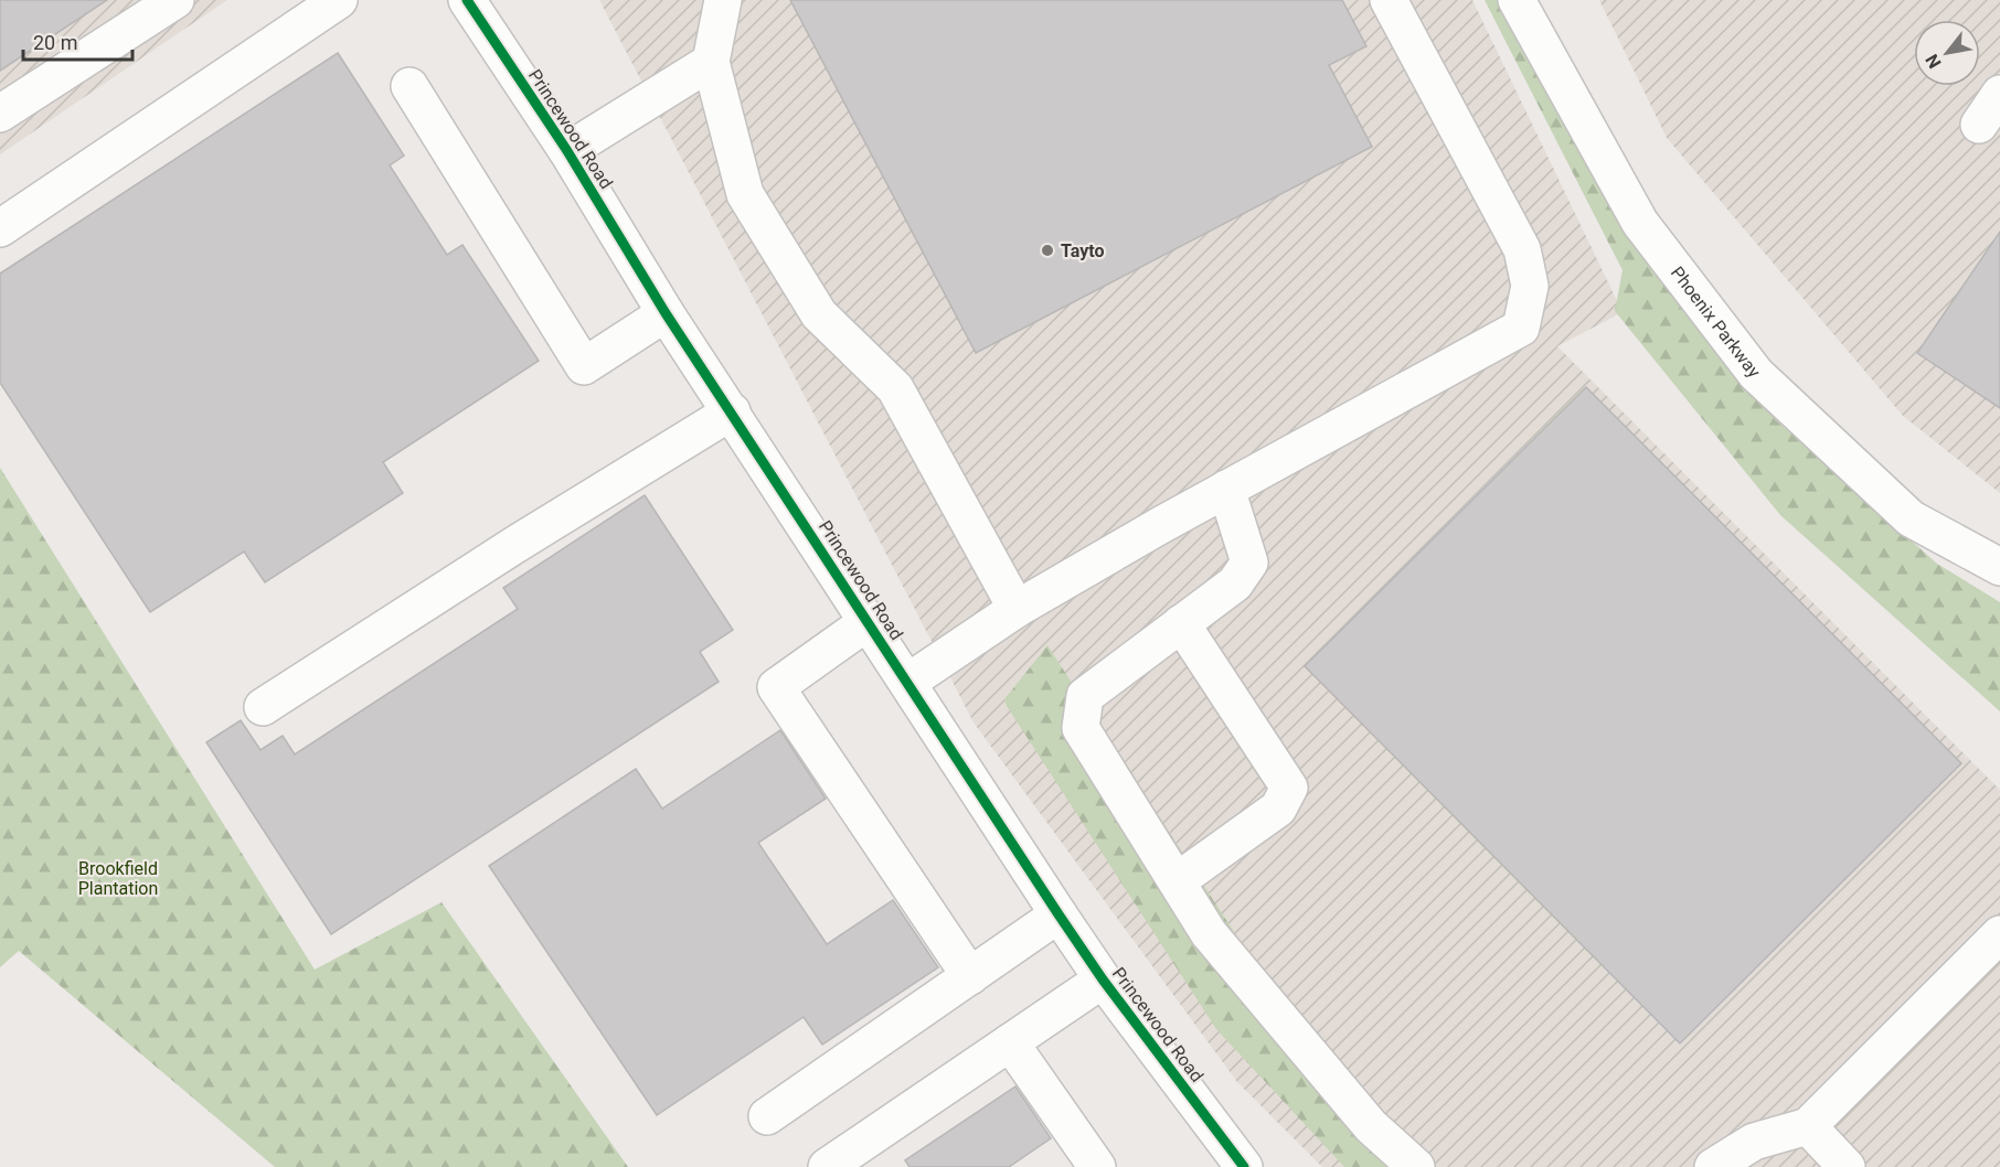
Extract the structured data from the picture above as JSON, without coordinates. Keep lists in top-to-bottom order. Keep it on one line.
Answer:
{"streets":{"street":["Princewood Road","Phoenix Parkway"]},"parks":["Brookfield Plantation"],"places":["Tayto"],"scale_bar":"20 m","north":"bottom left"}
